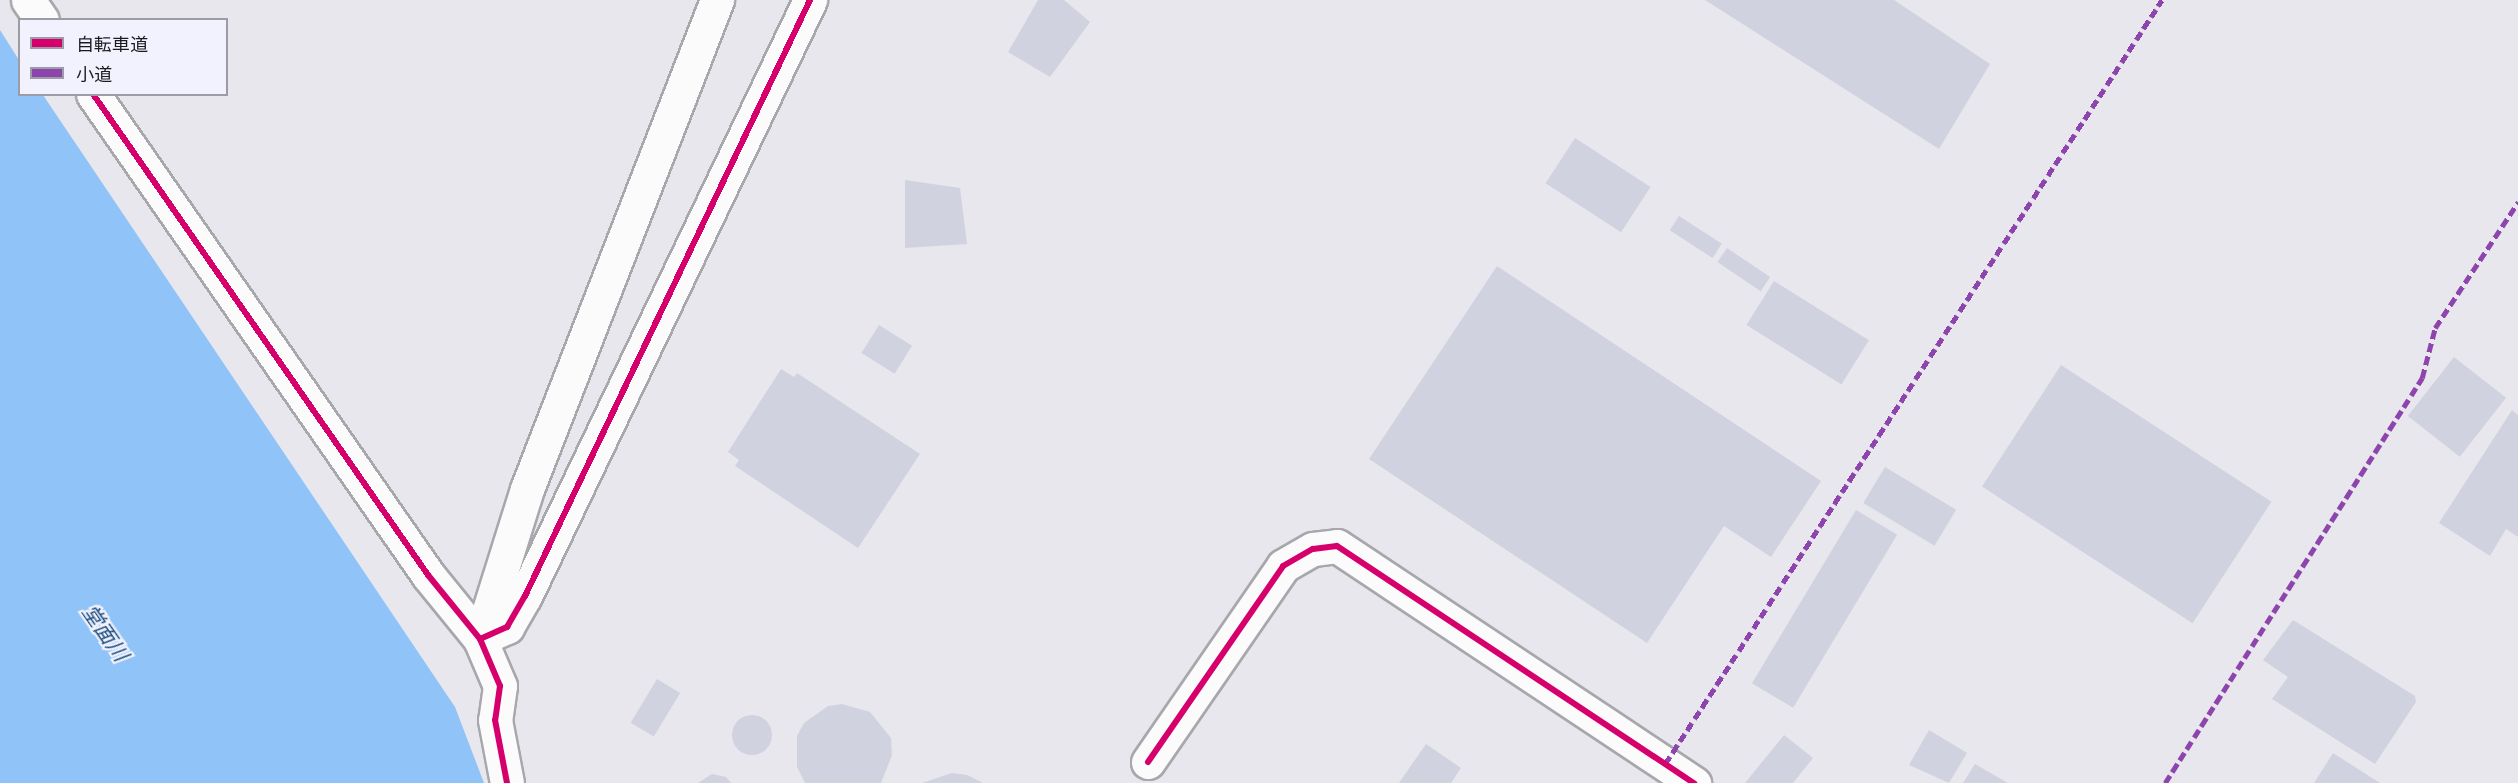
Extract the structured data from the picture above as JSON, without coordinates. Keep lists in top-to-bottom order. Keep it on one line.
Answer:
{"water":["堂面川"],"legend":["自転車道","小道"]}
